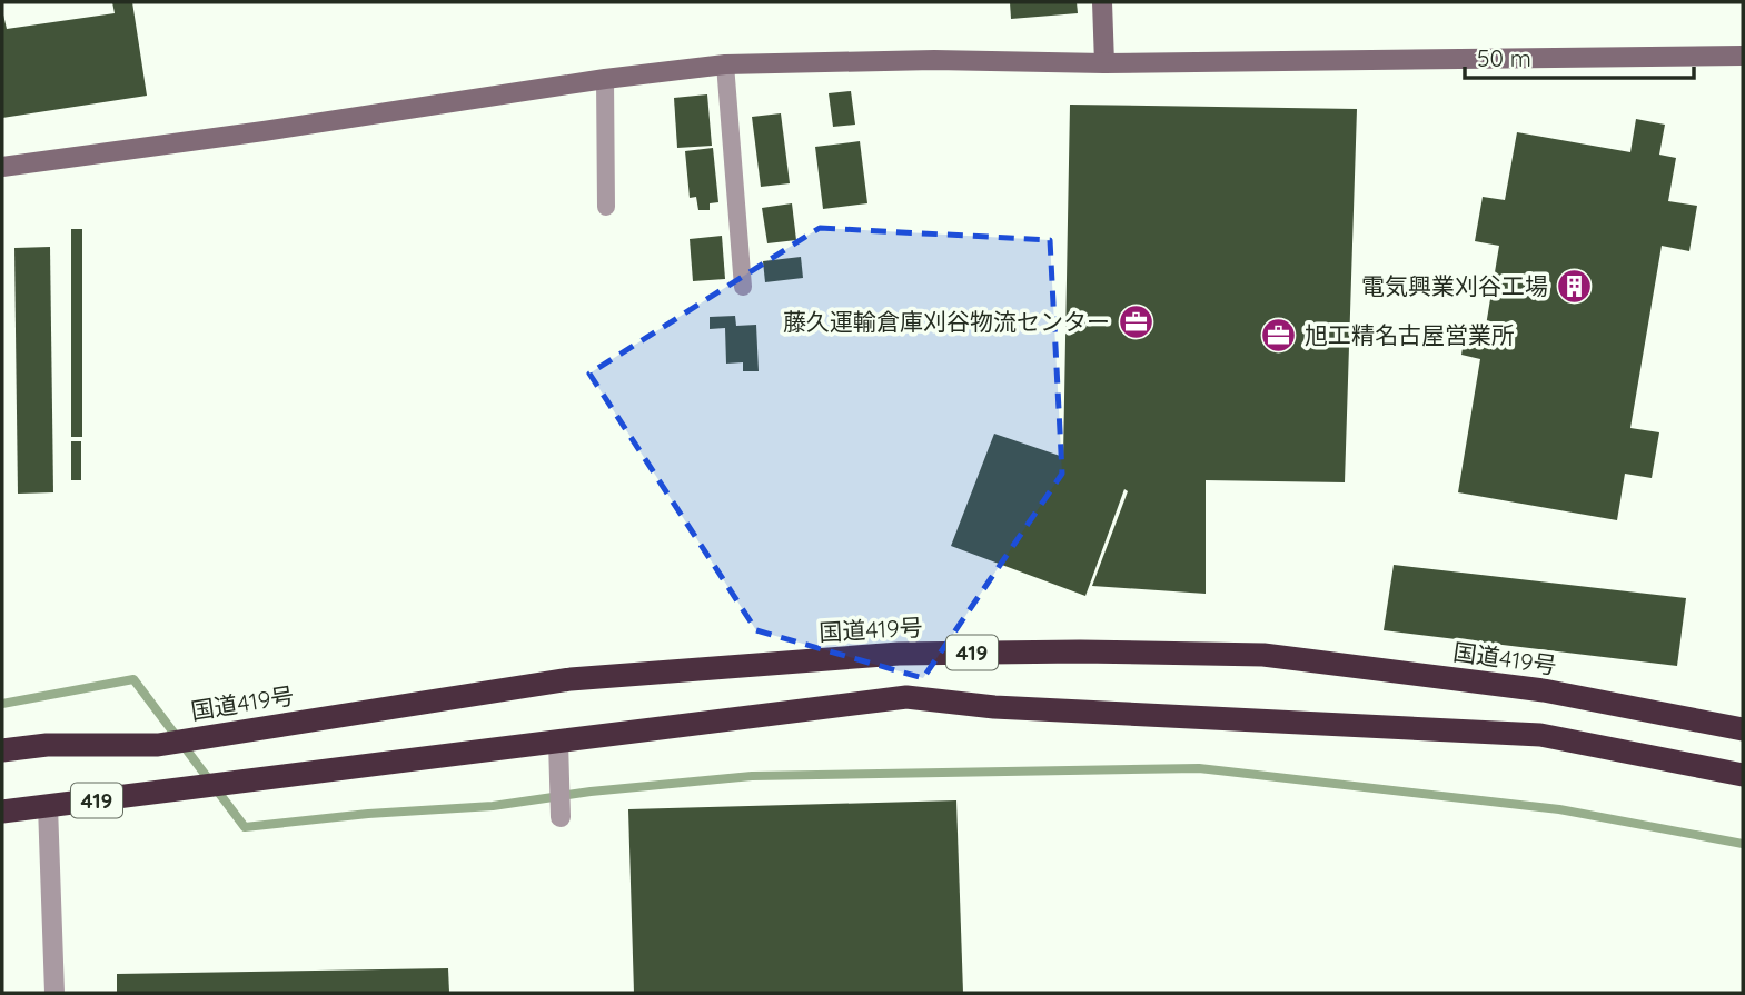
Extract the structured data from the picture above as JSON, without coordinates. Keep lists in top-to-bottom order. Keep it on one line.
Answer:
{"streets":{"highway":["国道419号","419"]},"places":{"building":["電気興業刈谷工場"],"office":["藤久運輸倉庫刈谷物流センター","旭工精名古屋営業所"]},"scale_bar":"50 m"}
